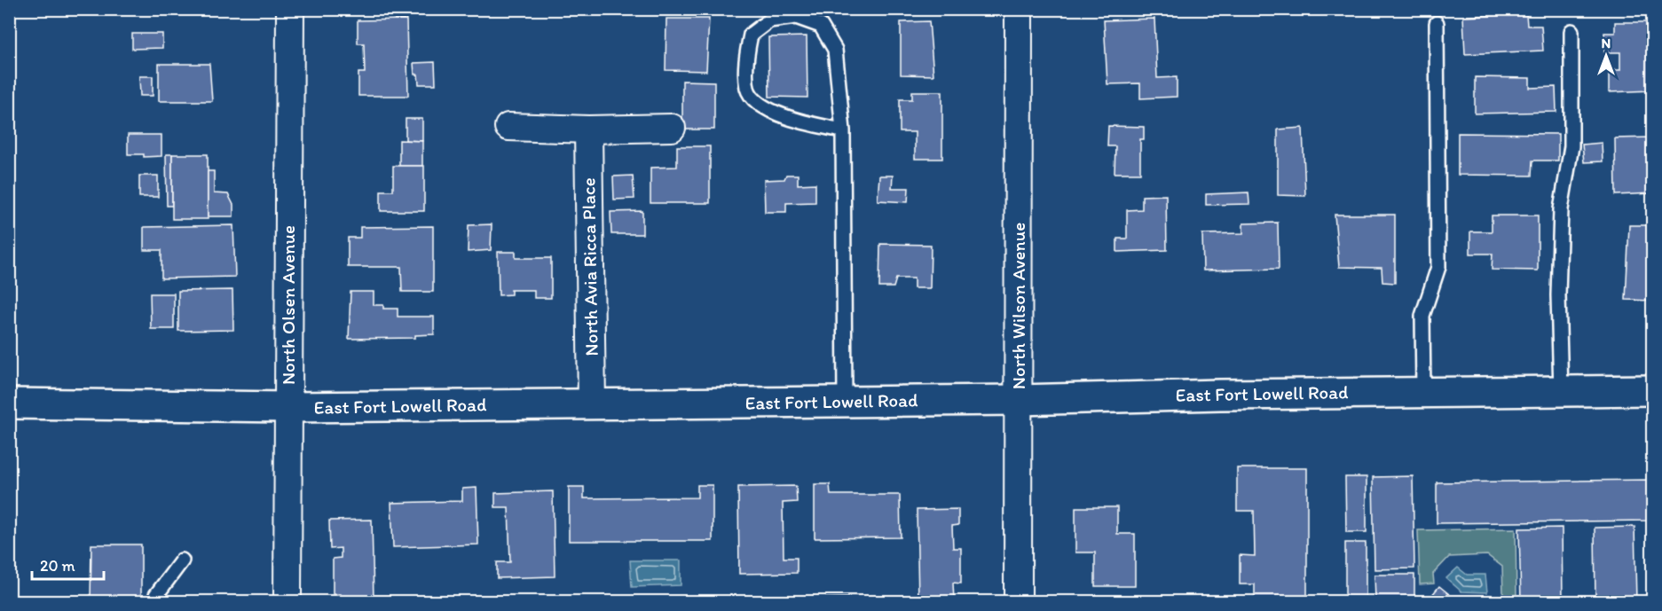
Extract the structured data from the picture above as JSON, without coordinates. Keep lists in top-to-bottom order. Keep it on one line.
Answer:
{"streets":{"main road":["East Fort Lowell Road"],"street":["North Avia Ricca Place","North Olsen Avenue","North Wilson Avenue"]},"crossings":[["North Avia Ricca Place","East Fort Lowell Road"],["North Olsen Avenue","East Fort Lowell Road"],["North Wilson Avenue","East Fort Lowell Road"]],"scale_bar":"20 m","north":"top"}
